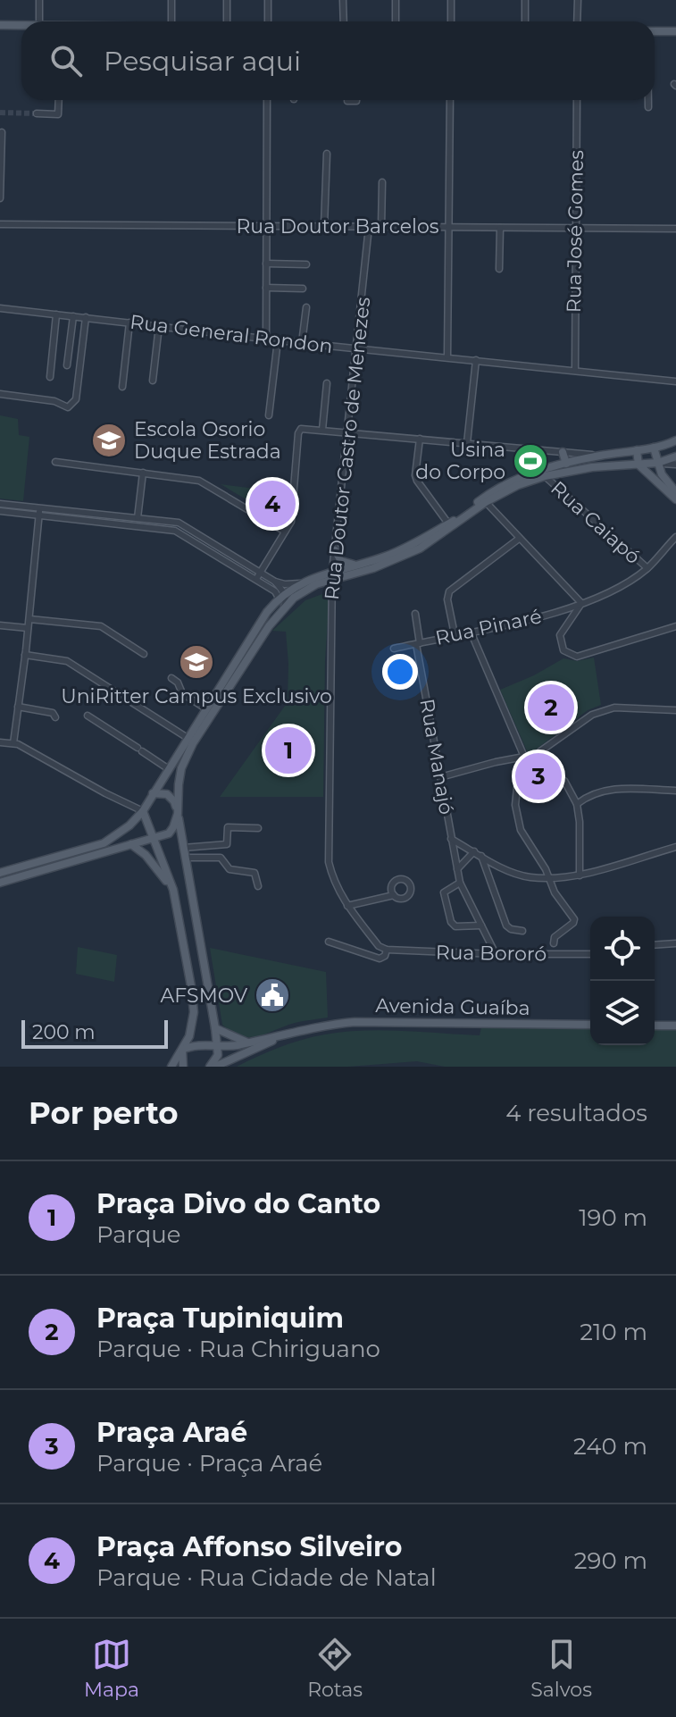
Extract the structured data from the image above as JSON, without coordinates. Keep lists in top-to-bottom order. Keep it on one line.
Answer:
{"streets":{"main road":["Avenida Guaíba"],"street":["Rua Doutor Barcelos","Rua José Gomes","Rua General Rondon","Rua Doutor Castro de Menezes","Rua Caiapó","Rua Pinaré","Rua Manajó","Rua Bororó"]},"crossings":[["Rua Doutor Barcelos","Rua José Gomes"],["Rua Doutor Barcelos","Rua Doutor Castro de Menezes"],["Rua José Gomes","Rua General Rondon"],["Rua General Rondon","Rua Doutor Castro de Menezes"],["Rua Doutor Castro de Menezes","Rua Bororó"],["Rua Caiapó","Rua Pinaré"],["Rua Pinaré","Rua Manajó"],["Rua Manajó","Rua Bororó"]],"places":{"school or university":["Escola Osorio Duque Estrada","UniRitter Campus Exclusivo"],"sports":["Usina do Corpo"],"public building":["AFSMOV"]},"scale_bar":"200 m","page":{"search":"Pesquisar aqui","pins":["4","2","1","3"],"scale":"200 m","heading":["Por perto","4 resultados"],"list":[{"mark":"1","name":"Praça Divo do Canto","note":"Parque","value":"190 m"},{"mark":"2","name":"Praça Tupiniquim","note":"Parque · Rua Chiriguano","value":"210 m"},{"mark":"3","name":"Praça Araé","note":"Parque · Praça Araé","value":"240 m"},{"mark":"4","name":"Praça Affonso Silveiro","note":"Parque · Rua Cidade de Natal","value":"290 m"}],"nav":["Mapa","Rotas","Salvos"]}}
